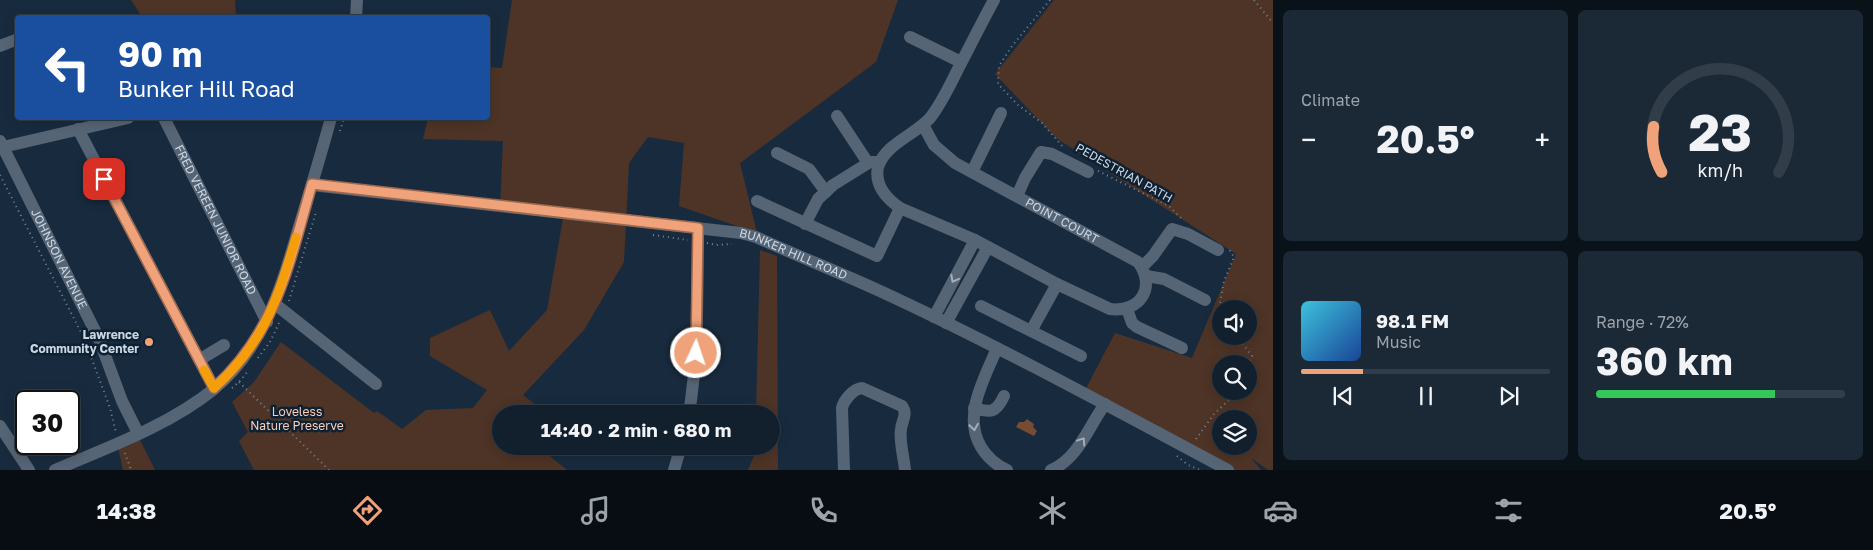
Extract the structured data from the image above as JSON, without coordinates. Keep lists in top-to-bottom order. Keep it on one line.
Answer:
{"streets":{"street":["FRED VEREEN JUNIOR ROAD","POINT COURT","BUNKER HILL ROAD","JOHNSON AVENUE"],"path":["PEDESTRIAN PATH"]},"parks":["Loveless Nature Preserve"],"places":["Lawrence Community Center"],"page":{"tile":["Climate",["Range · 72%","360 km"]],"turn":["90 m","Bunker Hill Road"],"heat":["−","20.5°","+"],"song":["98.1 FM","Music"],"limit":"30","trip":"14:40 · 2 min · 680 m","tabs":["14:38","20.5°"],"gauge":["23","km/h"]}}
